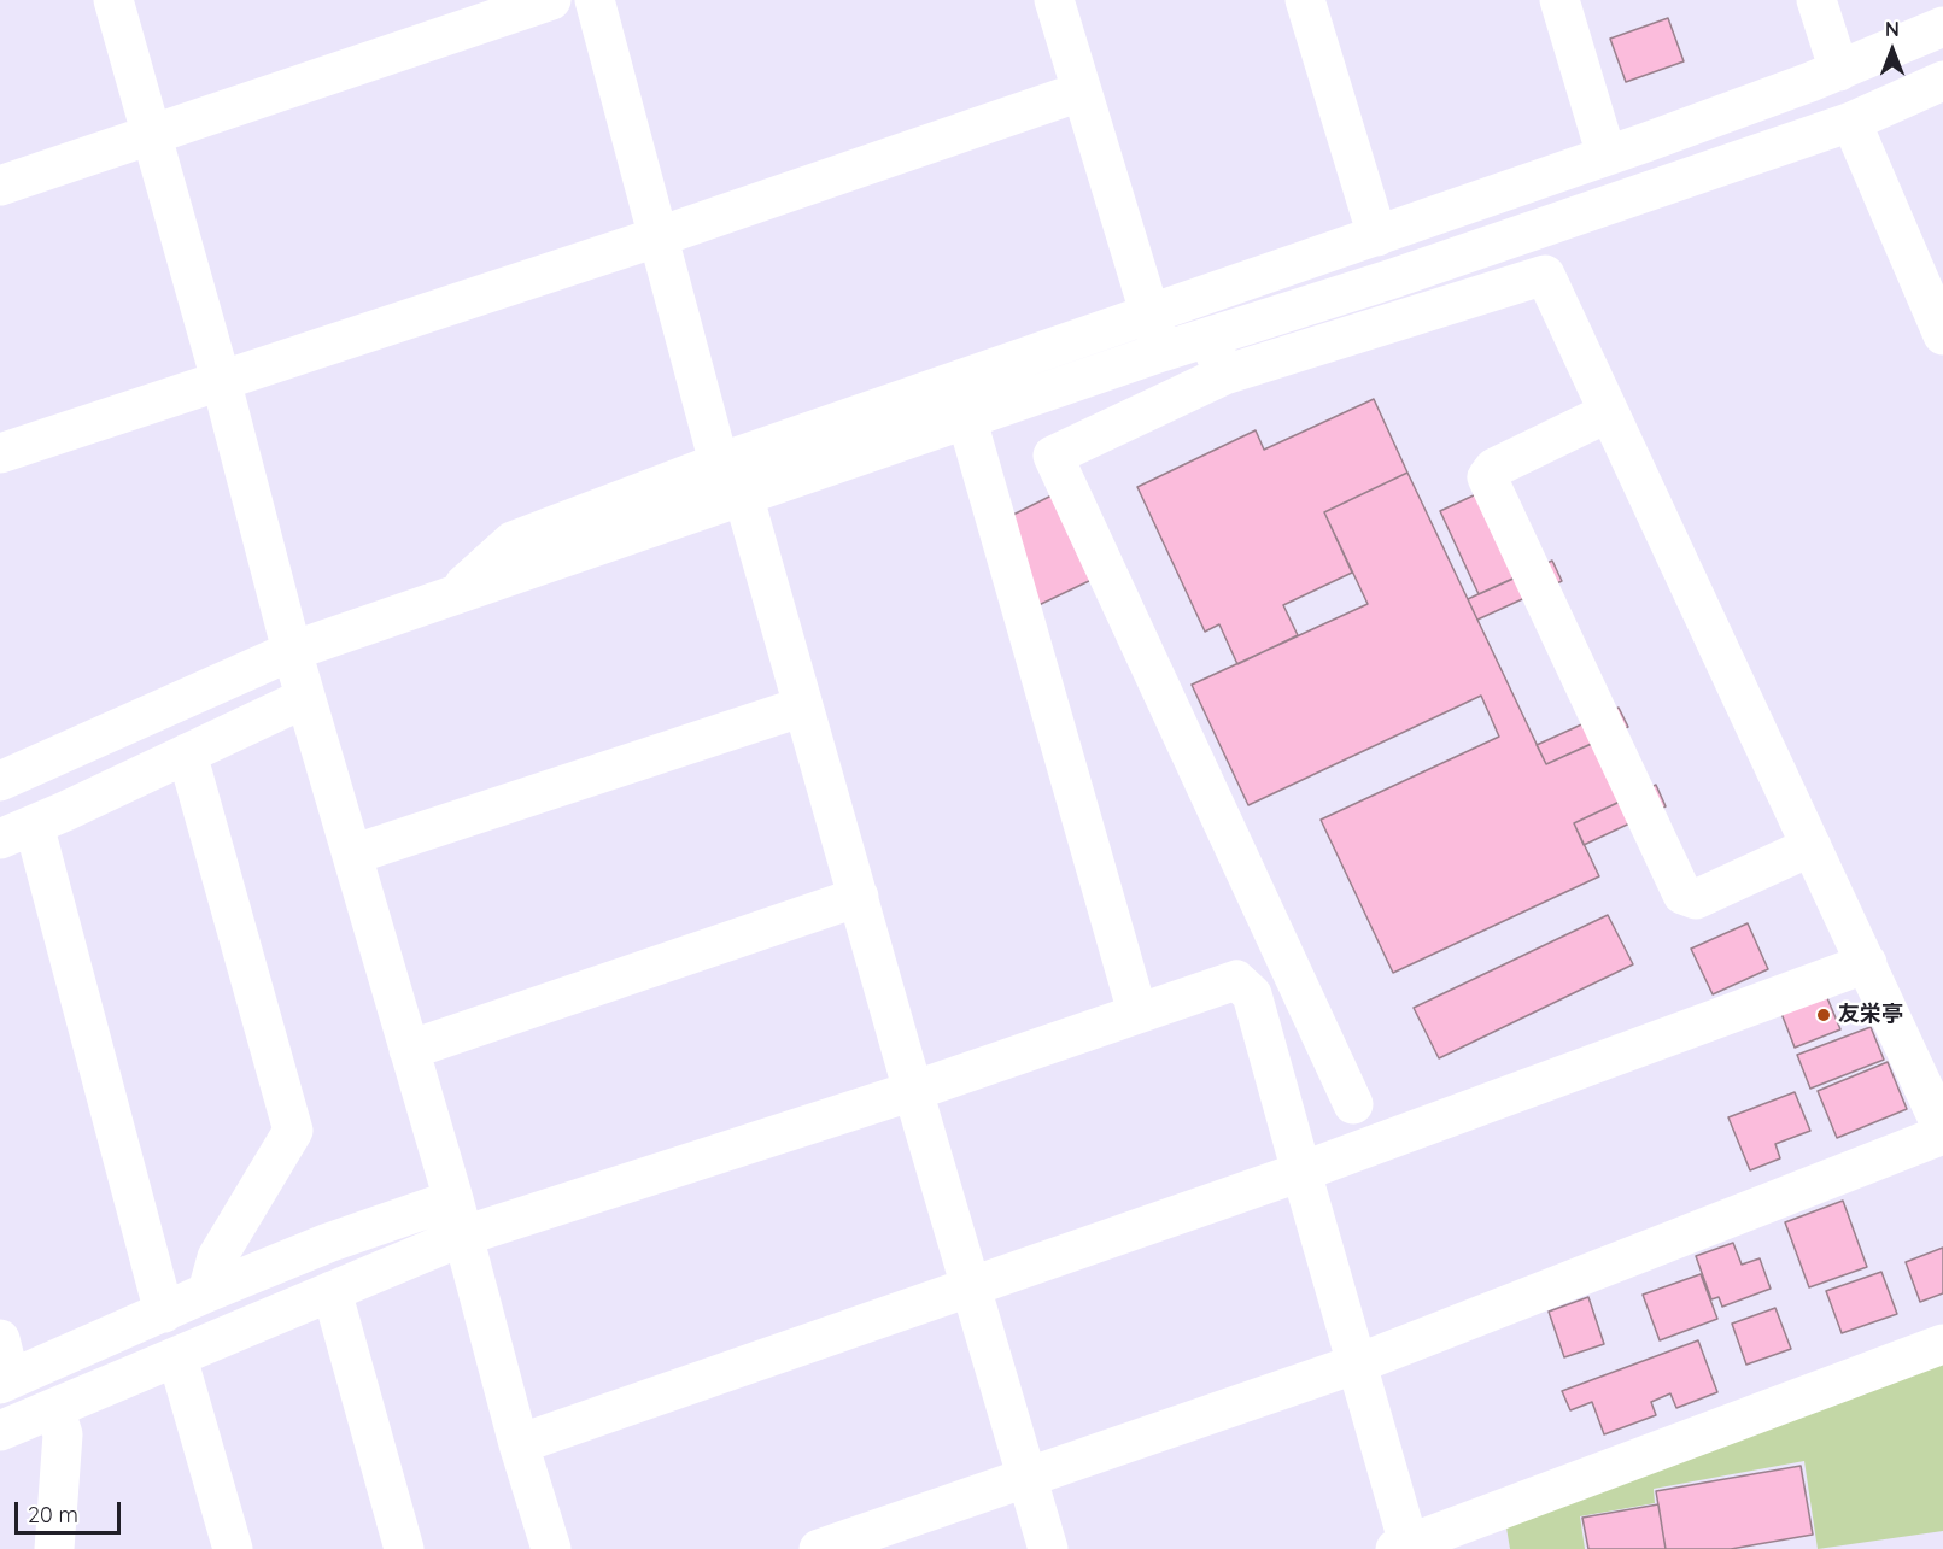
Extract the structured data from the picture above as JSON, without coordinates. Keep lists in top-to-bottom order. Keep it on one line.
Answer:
{"places":["友栄亭"],"scale_bar":"20 m","north":"top"}
